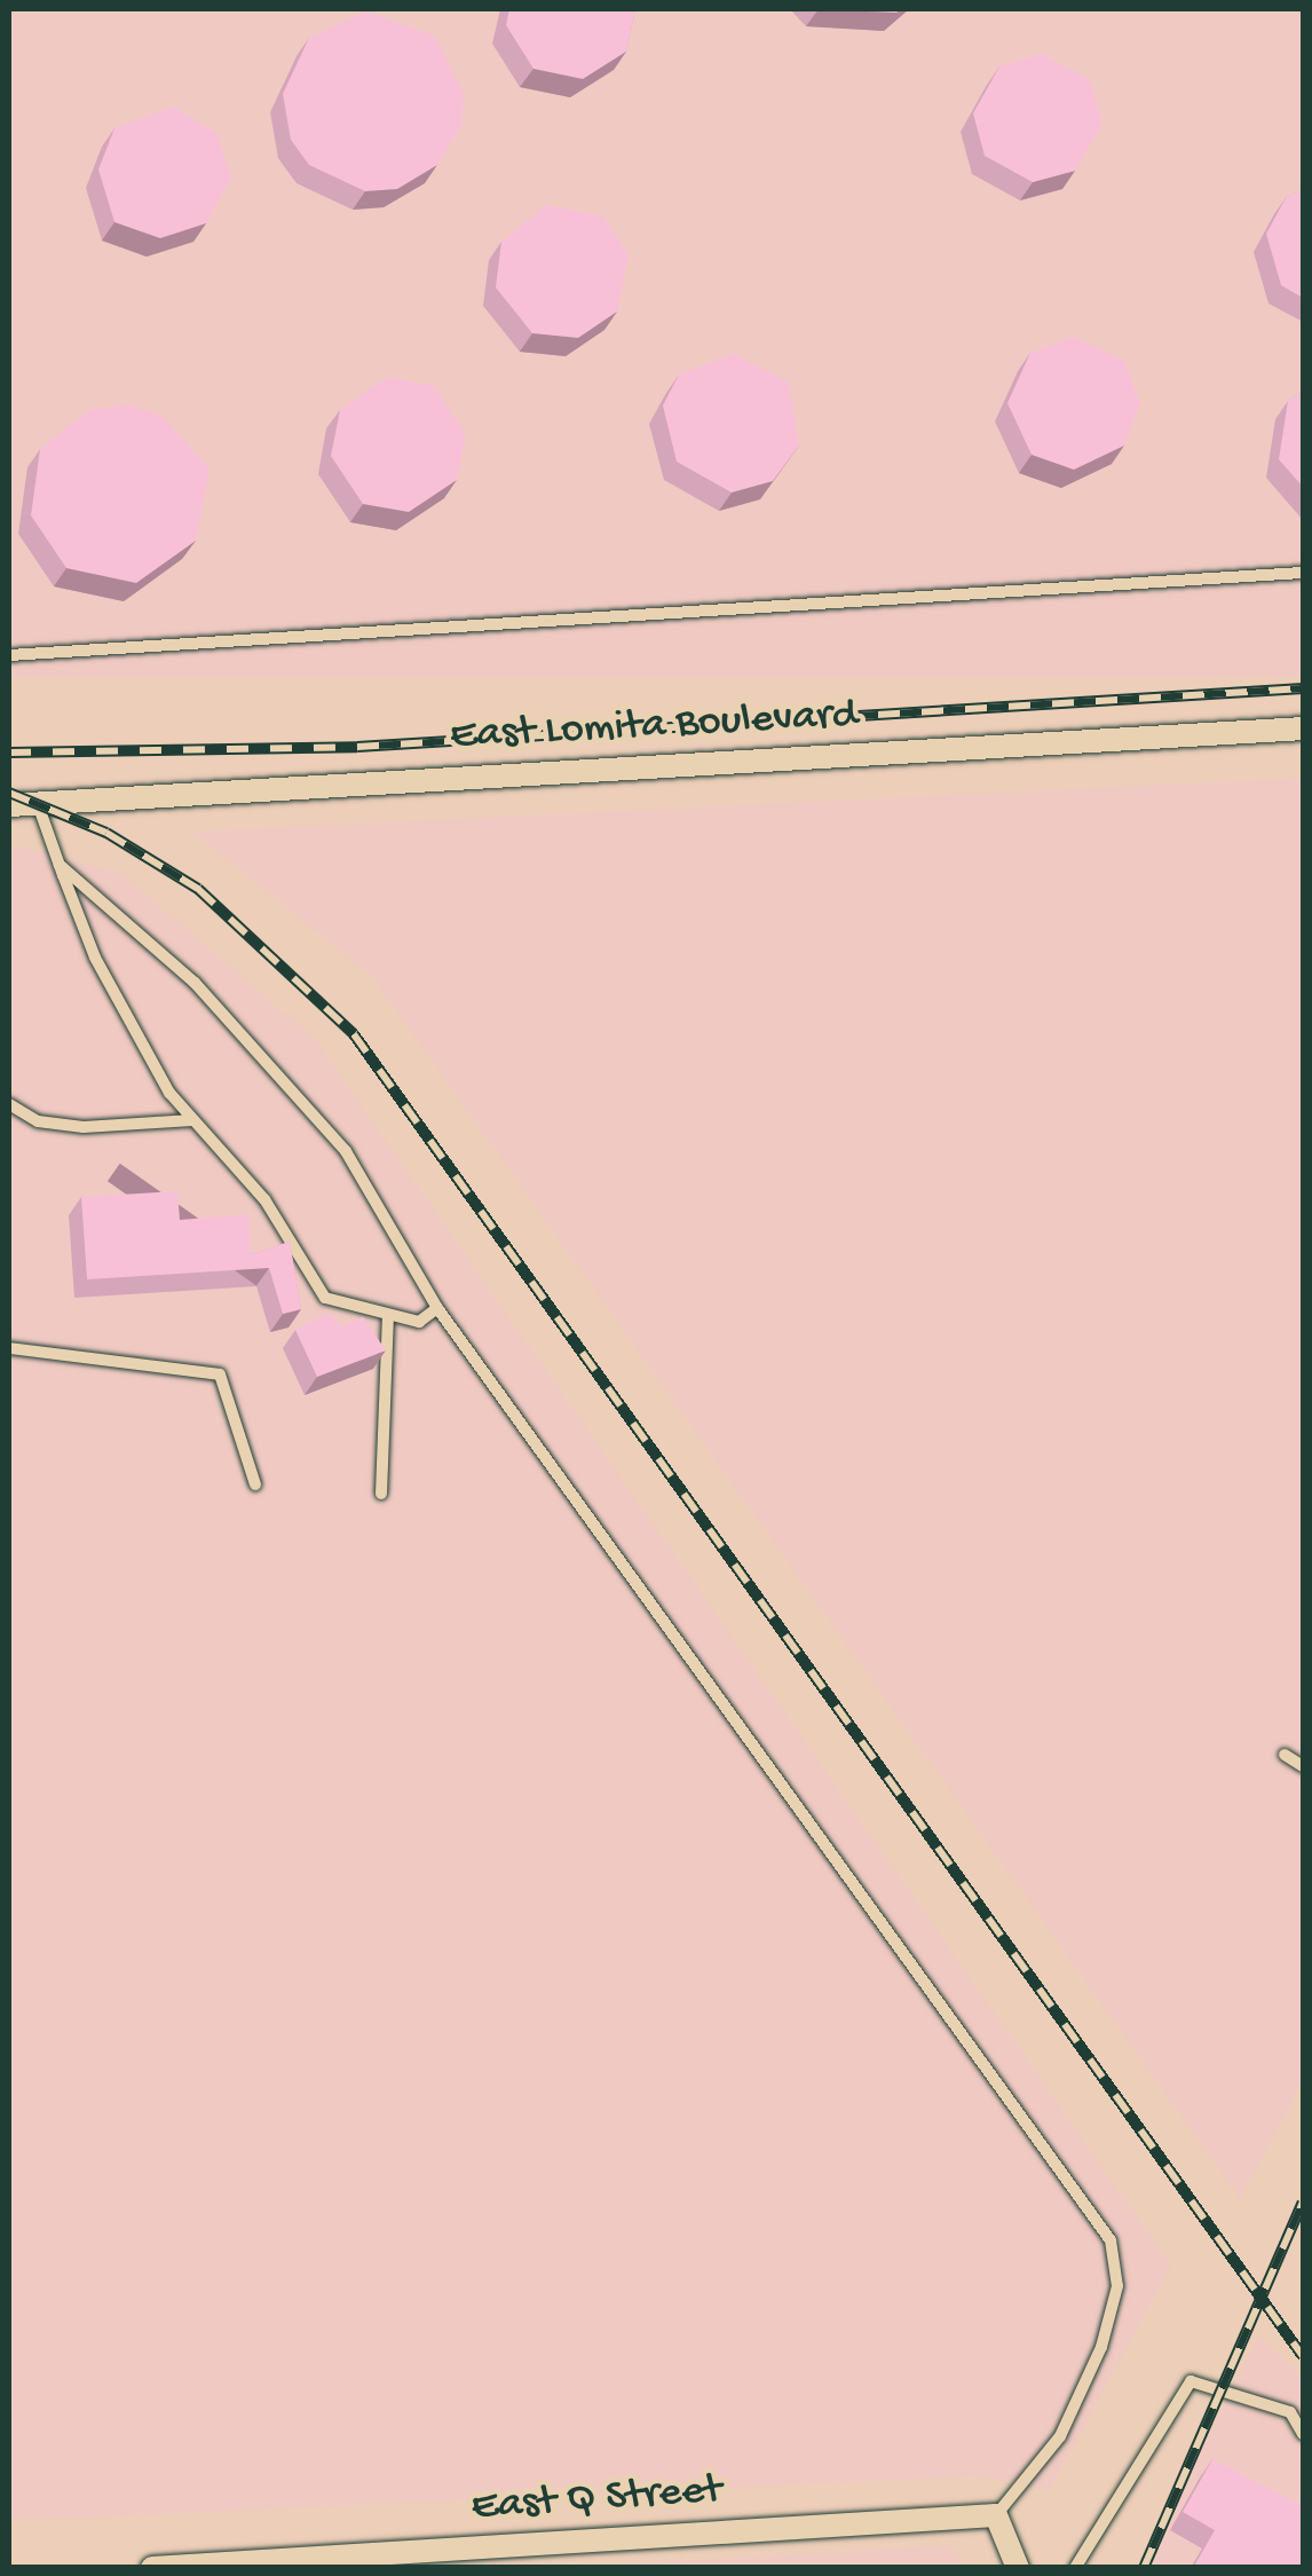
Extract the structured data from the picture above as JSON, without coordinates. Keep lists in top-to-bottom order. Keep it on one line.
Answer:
{"streets":{"street":["East Lomita Boulevard","East Q Street"]}}
